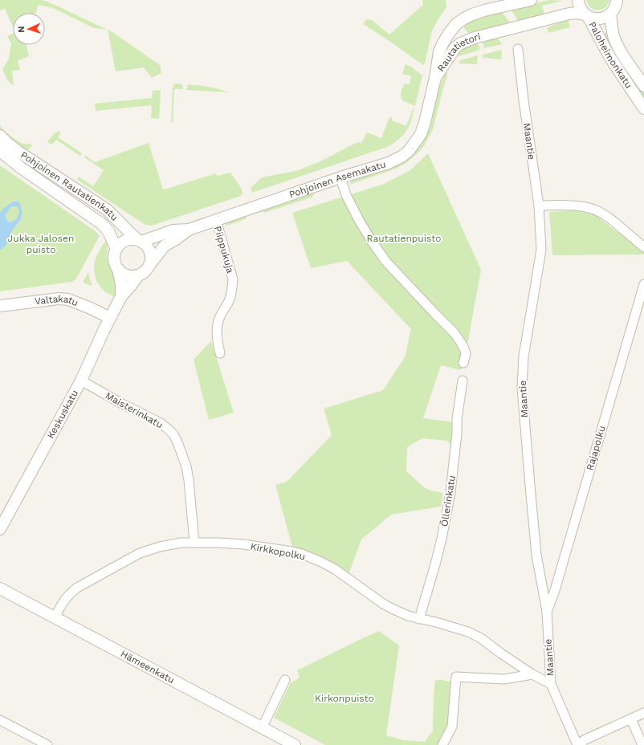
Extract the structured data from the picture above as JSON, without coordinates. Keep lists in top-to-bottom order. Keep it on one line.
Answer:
{"streets":{"street":["Rautatietori","Paloheimonkatu","Maantie","Pohjoinen Asemakatu","Pohjoinen Rautatienkatu","Piippukuja","Valtakatu","Maisterinkatu","Keskuskatu","Rajapolku","Öllerinkatu","Kirkkopolku","Hämeenkatu"]},"crossings":[["Rautatietori","Paloheimonkatu"],["Rautatietori","Pohjoinen Asemakatu"],["Maantie","Rajapolku"],["Maantie","Kirkkopolku"],["Pohjoinen Asemakatu","Pohjoinen Rautatienkatu"],["Pohjoinen Asemakatu","Piippukuja"],["Pohjoinen Asemakatu","Keskuskatu"],["Pohjoinen Rautatienkatu","Keskuskatu"],["Valtakatu","Keskuskatu"],["Maisterinkatu","Keskuskatu"],["Maisterinkatu","Kirkkopolku"],["Öllerinkatu","Kirkkopolku"],["Kirkkopolku","Hämeenkatu"]],"parks":["Jukka Jalosen puisto","Rautatienpuisto","Kirkonpuisto"],"north":"left"}
